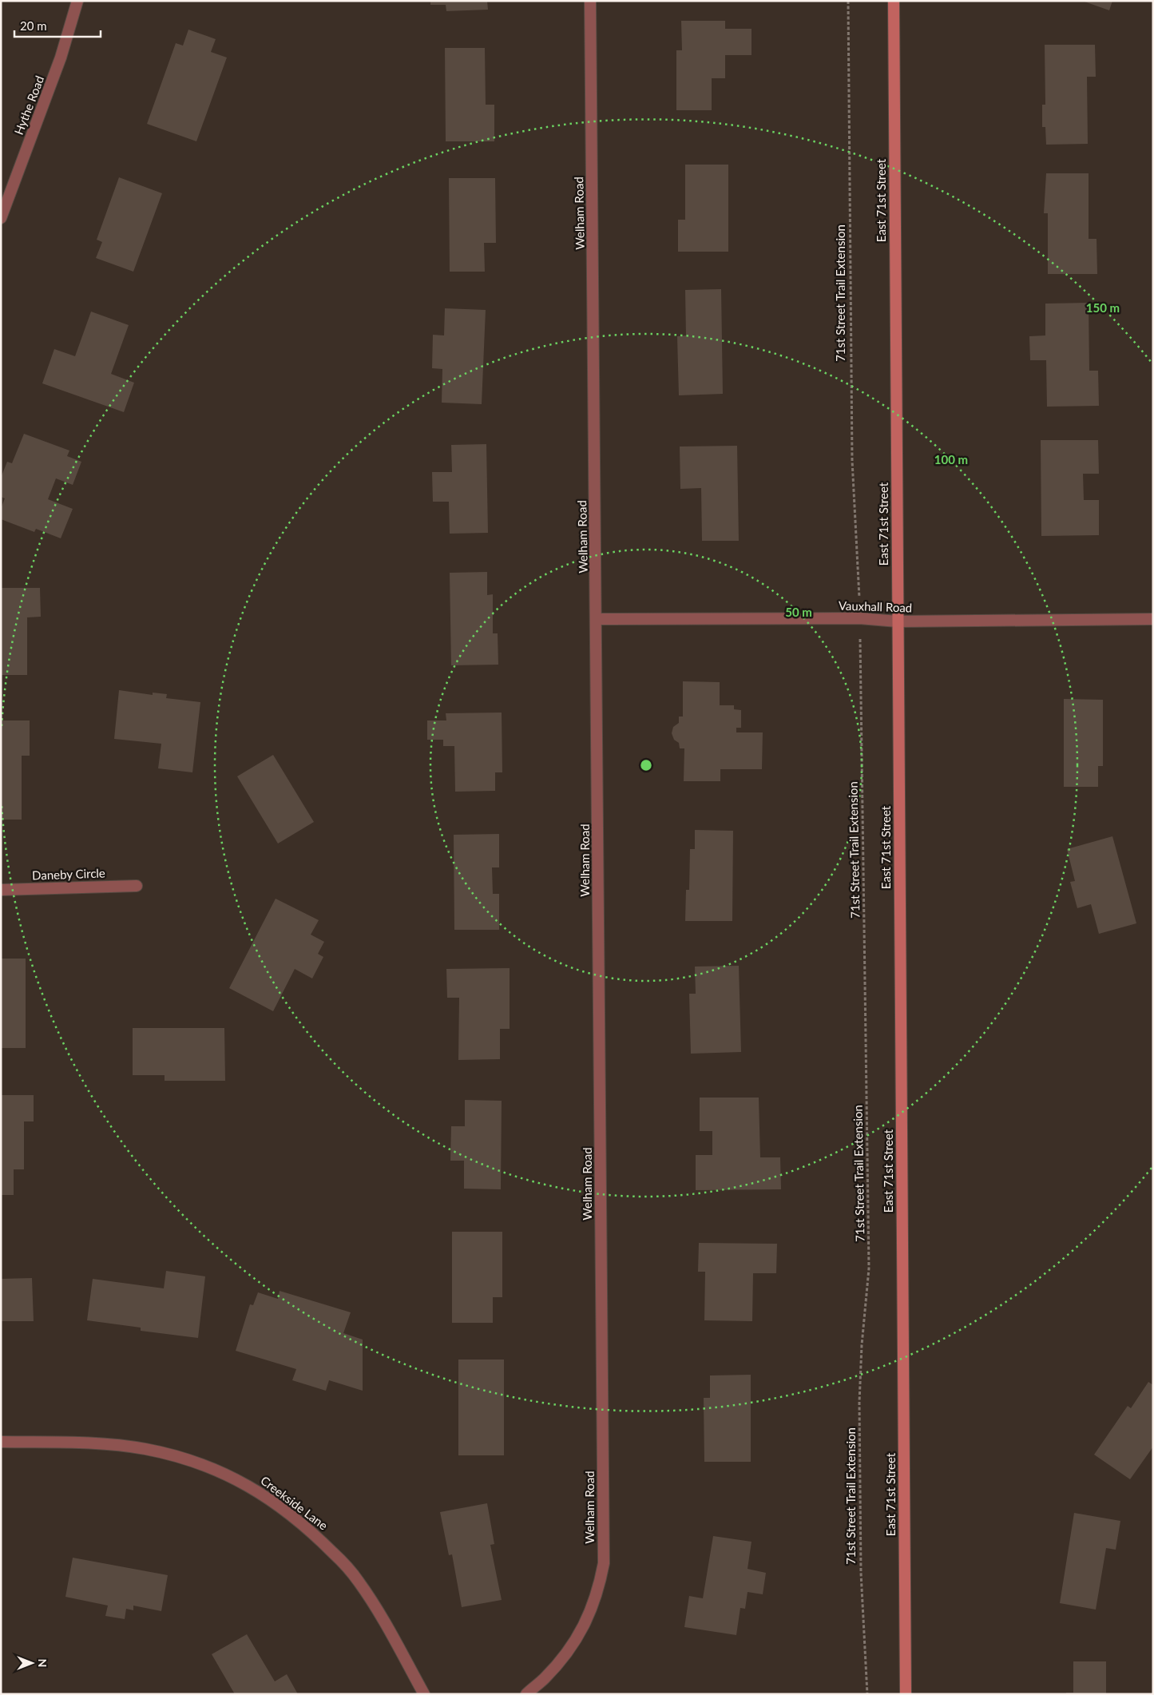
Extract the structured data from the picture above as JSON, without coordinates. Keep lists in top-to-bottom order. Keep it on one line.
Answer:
{"streets":{"main road":["East 71st Street"],"street":["Hythe Road","Welham Road","Vauxhall Road","Daneby Circle","Creekside Lane"],"path":["71st Street Trail Extension"]},"crossings":[["East 71st Street","Vauxhall Road"],["Welham Road","Vauxhall Road"]],"scale_bar":"20 m","north":"right","rings":["150 m","100 m","50 m"]}
